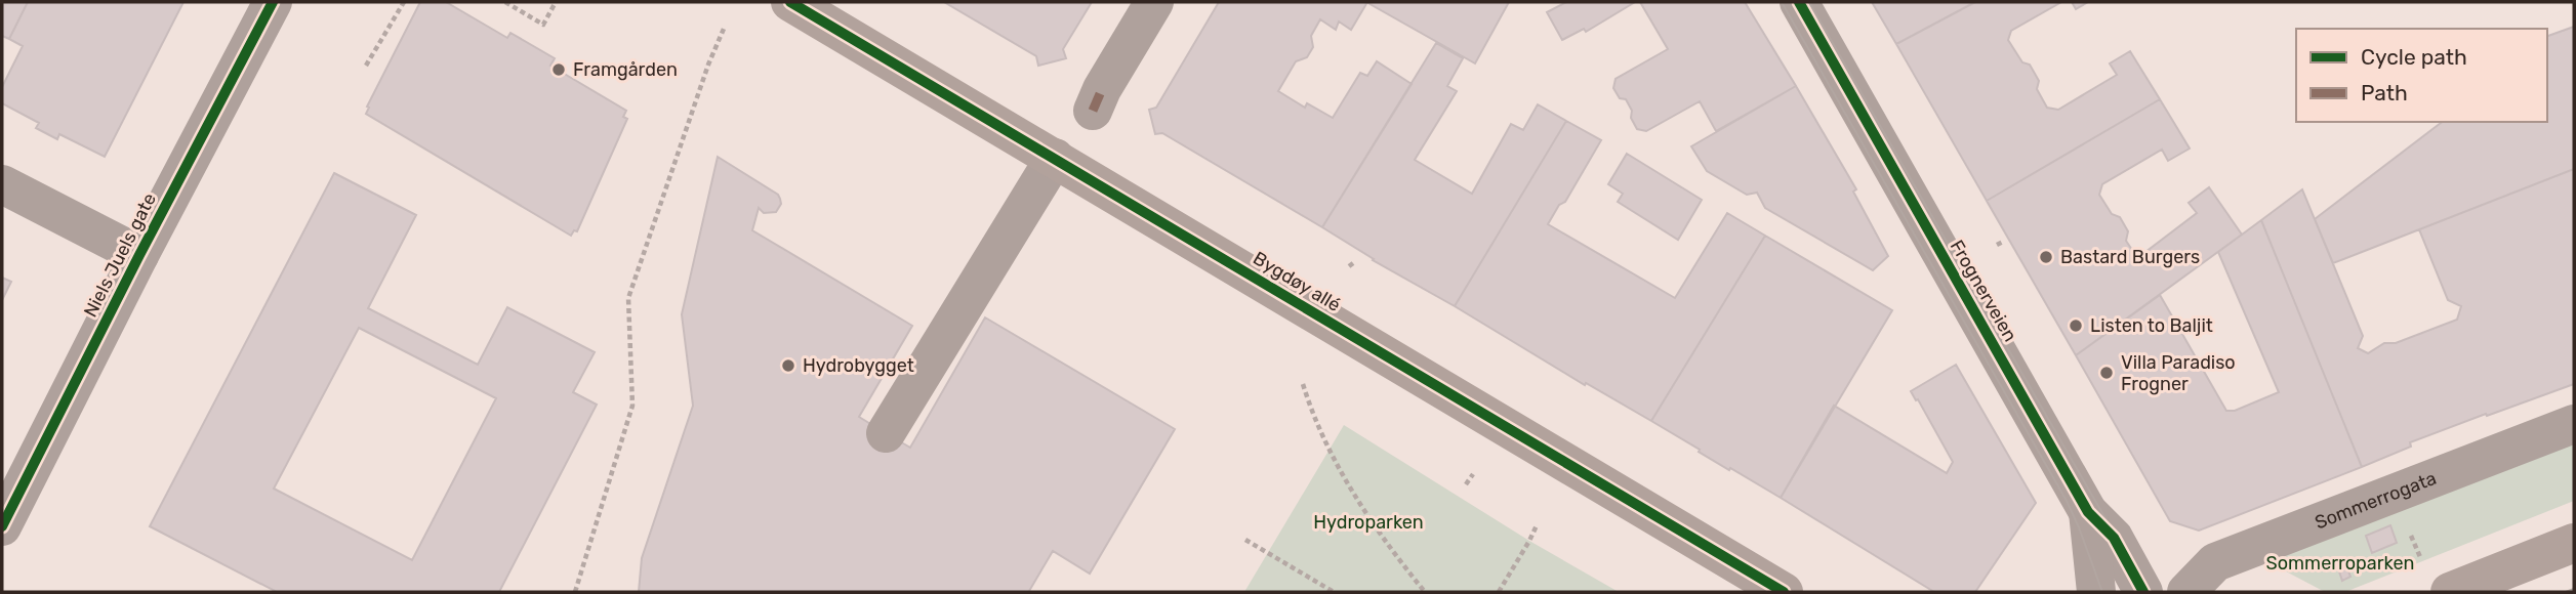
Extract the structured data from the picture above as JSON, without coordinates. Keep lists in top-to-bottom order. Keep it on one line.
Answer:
{"streets":{"main road":["Bygdøy allé"],"street":["Niels Juels gate","Frognerveien","Sommerrogata"]},"parks":["Hydroparken","Sommerroparken"],"places":["Framgården","Bastard Burgers","Listen to Baljit","Hydrobygget","Villa Paradiso Frogner"],"legend":["Cycle path","Path"]}
